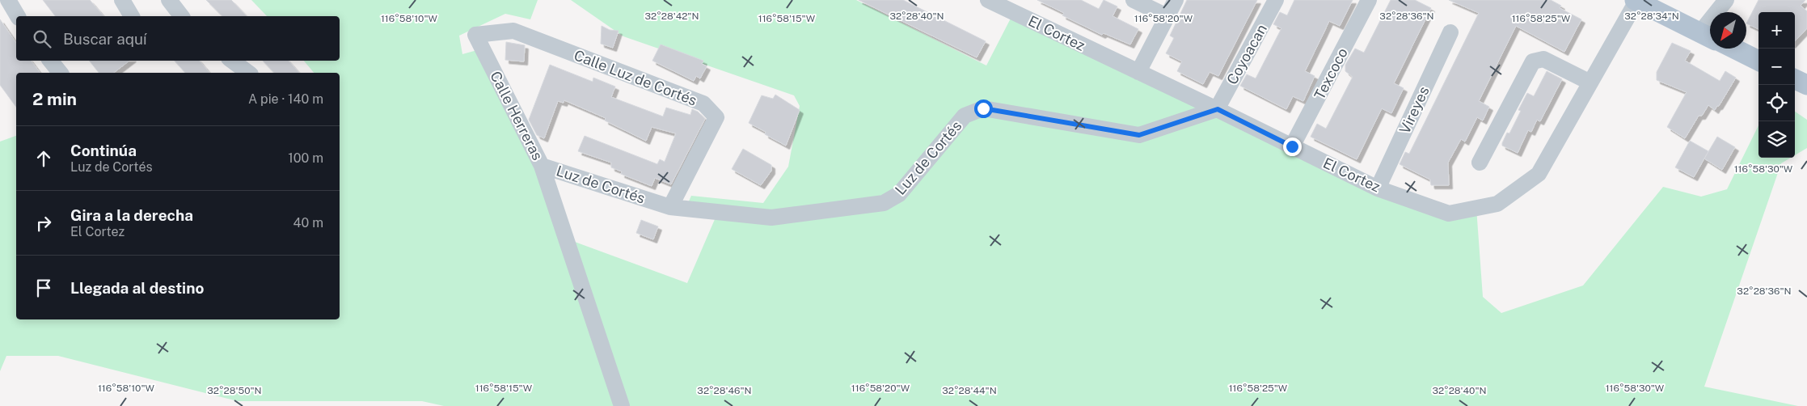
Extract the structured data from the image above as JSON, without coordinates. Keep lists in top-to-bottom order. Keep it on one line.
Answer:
{"streets":{"street":["El Cortez","Coyoacan","Texcoco","Calle Luz de Cortés","Vireyes","Calle Herreras","Luz de Cortés"]},"crossings":[["El Cortez","Coyoacan"],["El Cortez","Texcoco"],["El Cortez","Vireyes"],["El Cortez","Luz de Cortés"],["Coyoacan","Luz de Cortés"],["Calle Luz de Cortés","Calle Herreras"],["Calle Luz de Cortés","Luz de Cortés"],["Calle Herreras","Luz de Cortés"]],"north":"bottom left","page":{"map_buttons":["+","−"],"search":"Buscar aquí","heading":["2 min","A pie · 140 m"],"list":[["Continúa","Luz de Cortés","100 m"],["Gira a la derecha","El Cortez","40 m"],"Llegada al destino"]},"coordinates":["32°28'42\"N","32°28'40\"N","32°28'36\"N","32°28'34\"N","116°58'10\"W","116°58'15\"W","116°58'20\"W","116°58'25\"W","116°58'30\"W","32°28'50\"N","32°28'46\"N","32°28'44\"N"]}
